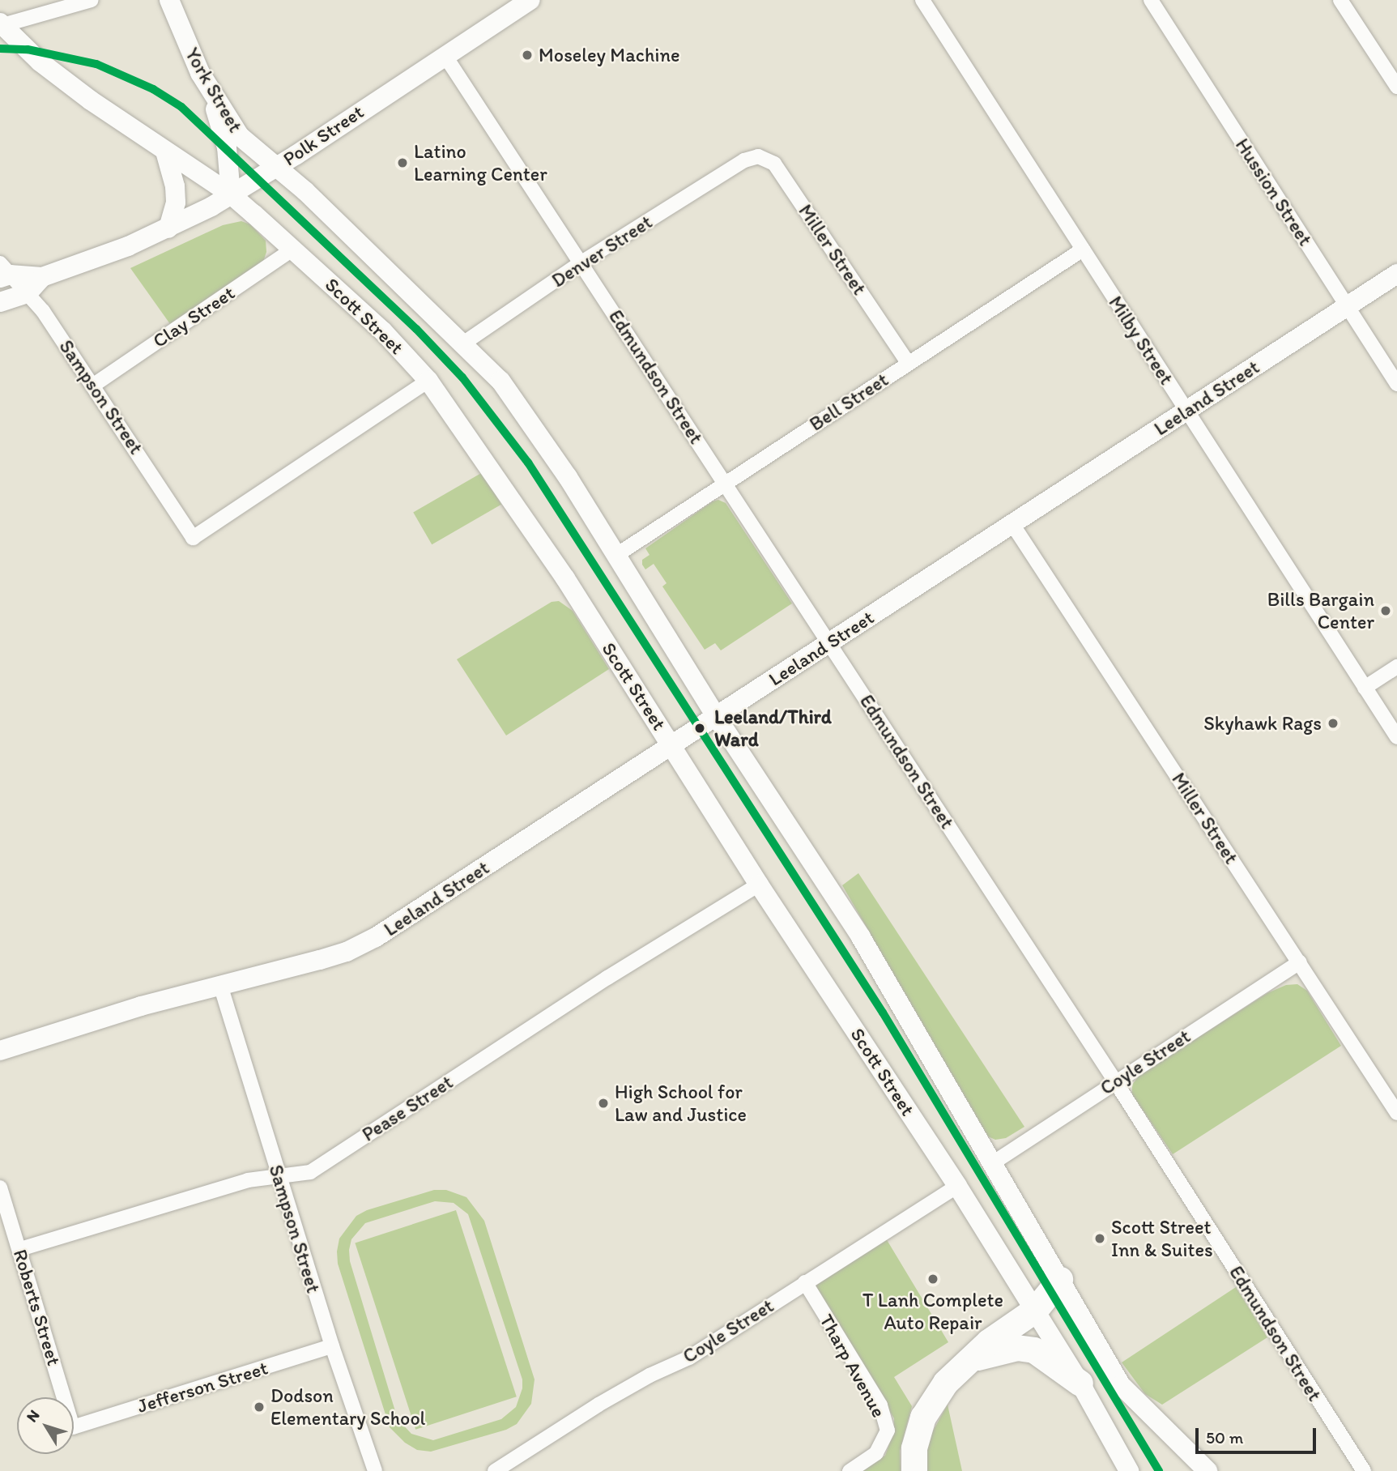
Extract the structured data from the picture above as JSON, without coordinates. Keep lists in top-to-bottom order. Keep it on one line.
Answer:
{"streets":{"main road":["York Street","Polk Street","Scott Street","Leeland Street"],"street":["Hussion Street","Miller Street","Denver Street","Clay Street","Milby Street","Edmundson Street","Sampson Street","Bell Street","Coyle Street","Pease Street","Roberts Street","Tharp Avenue","Jefferson Street"]},"crossings":[["York Street","Polk Street"],["Polk Street","Scott Street"],["Polk Street","Edmundson Street"],["Polk Street","Sampson Street"],["Hussion Street","Leeland Street"],["Miller Street","Denver Street"],["Miller Street","Leeland Street"],["Miller Street","Bell Street"],["Miller Street","Coyle Street"],["Denver Street","Edmundson Street"],["Scott Street","Clay Street"],["Scott Street","Sampson Street"],["Scott Street","Leeland Street"],["Scott Street","Coyle Street"],["Scott Street","Pease Street"],["Clay Street","Sampson Street"],["Milby Street","Leeland Street"],["Milby Street","Bell Street"],["Edmundson Street","Leeland Street"],["Edmundson Street","Bell Street"],["Edmundson Street","Coyle Street"],["Sampson Street","Leeland Street"],["Sampson Street","Pease Street"],["Sampson Street","Jefferson Street"],["Coyle Street","Tharp Avenue"],["Pease Street","Roberts Street"]],"places":["Moseley Machine","Latino Learning Center","Bills Bargain Center","Skyhawk Rags","Leeland/Third Ward","High School for Law and Justice","Scott Street Inn & Suites","T Lanh Complete Auto Repair","Dodson Elementary School"],"scale_bar":"50 m","north":"top left"}
